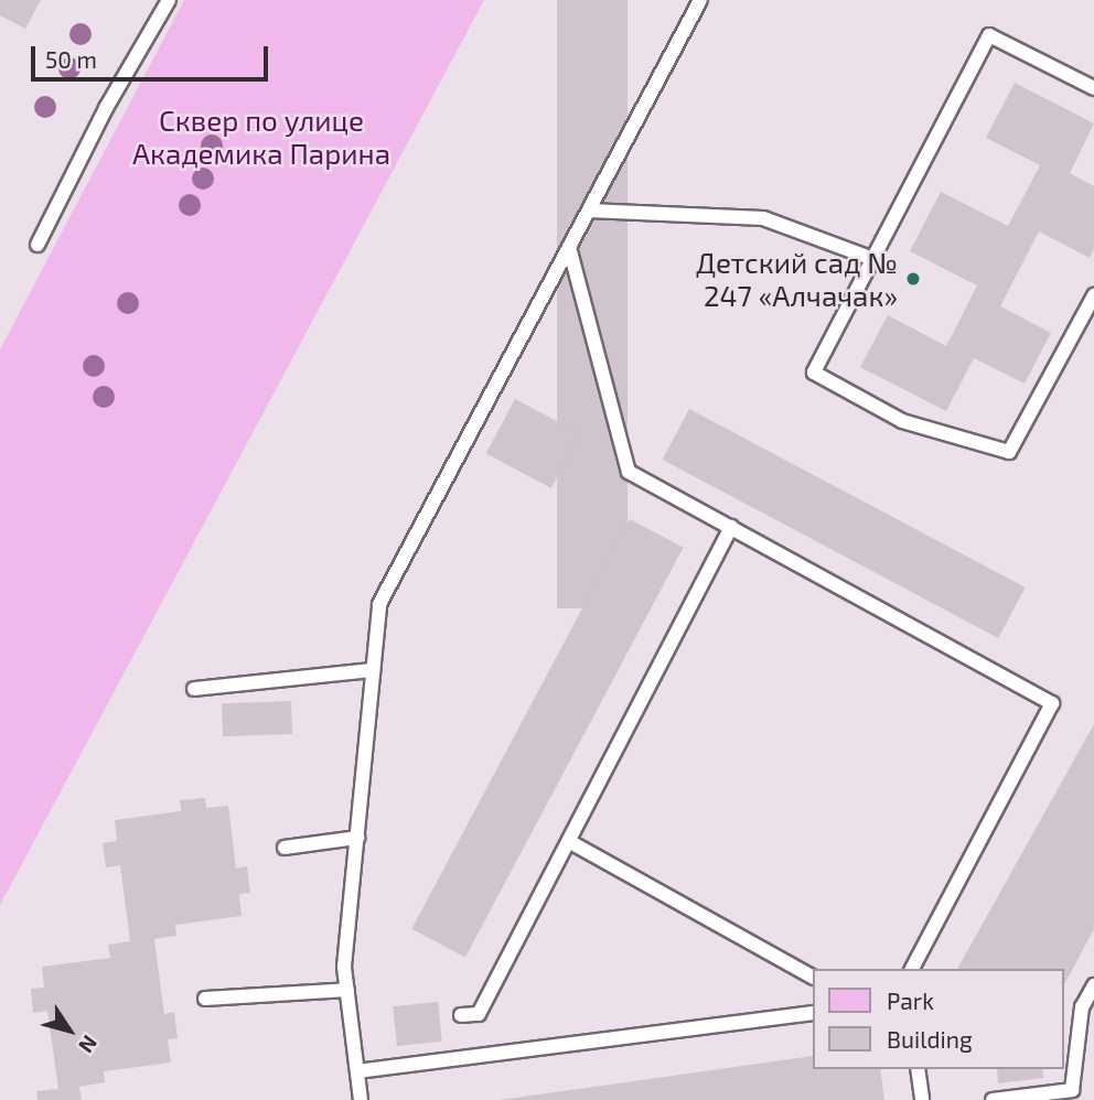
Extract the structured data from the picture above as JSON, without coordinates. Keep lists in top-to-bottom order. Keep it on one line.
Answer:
{"parks":["Сквер по улице Академика Парина"],"places":["Детский сад № 247 «Алчачак»"],"legend":["Park","Building"],"scale_bar":"50 m","north":"bottom right"}
